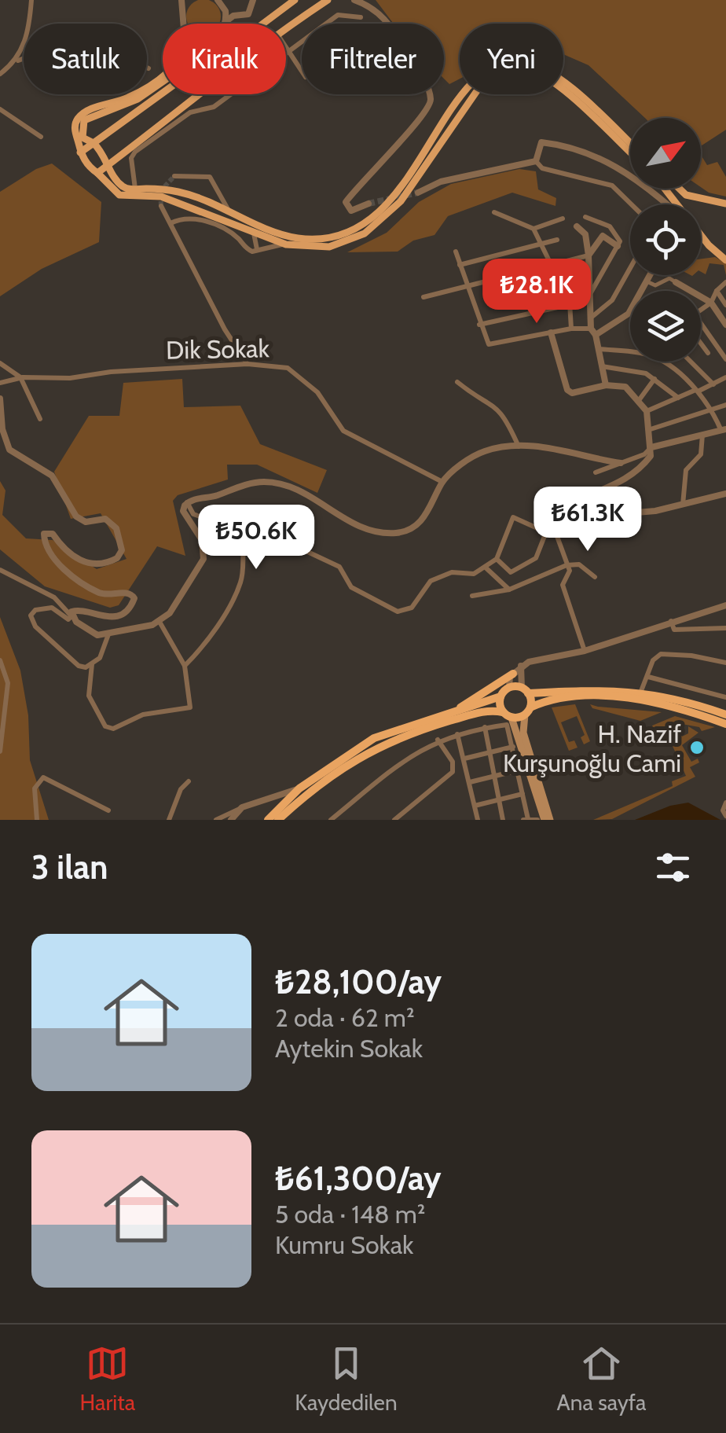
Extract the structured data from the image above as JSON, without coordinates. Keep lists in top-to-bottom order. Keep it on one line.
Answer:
{"streets":{"street":["Dik Sokak"]},"places":["H. Nazif Kurşunoğlu Cami"],"north":"top right","page":{"chip":["Satılık","Kiralık","Filtreler","Yeni"],"price":["₺28.1K","₺61.3K","₺50.6K"],"heading":"3 ilan","list":[{"name":"₺28,100/ay","note":"2 oda · 62 m² · Aytekin Sokak"},{"name":"₺61,300/ay","note":"5 oda · 148 m² · Kumru Sokak"}],"tabs":["Harita","Kaydedilen","Ana sayfa"]}}
